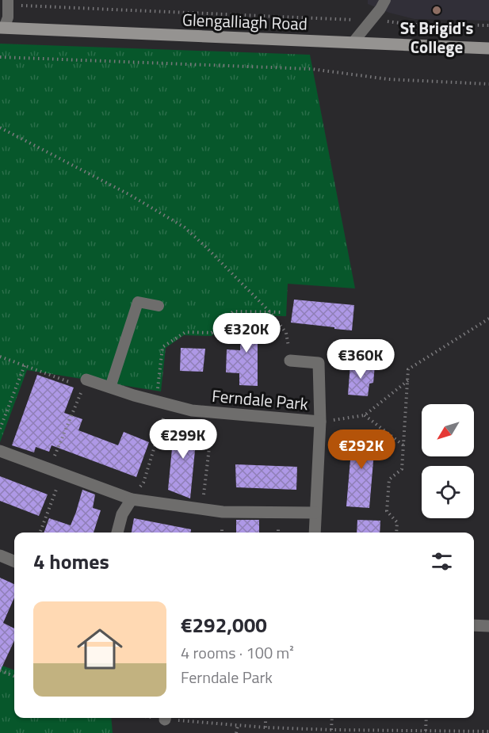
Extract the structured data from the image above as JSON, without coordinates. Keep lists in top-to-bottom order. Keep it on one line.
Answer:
{"streets":{"main road":["Glengalliagh Road"],"street":["Ferndale Park"]},"places":["St Brigid's College"],"north":"bottom left","page":{"price":["€320K","€360K","€299K","€292K"],"heading":"4 homes","list":[{"name":"€292,000","note":"4 rooms · 100 m² · Ferndale Park"}]}}
